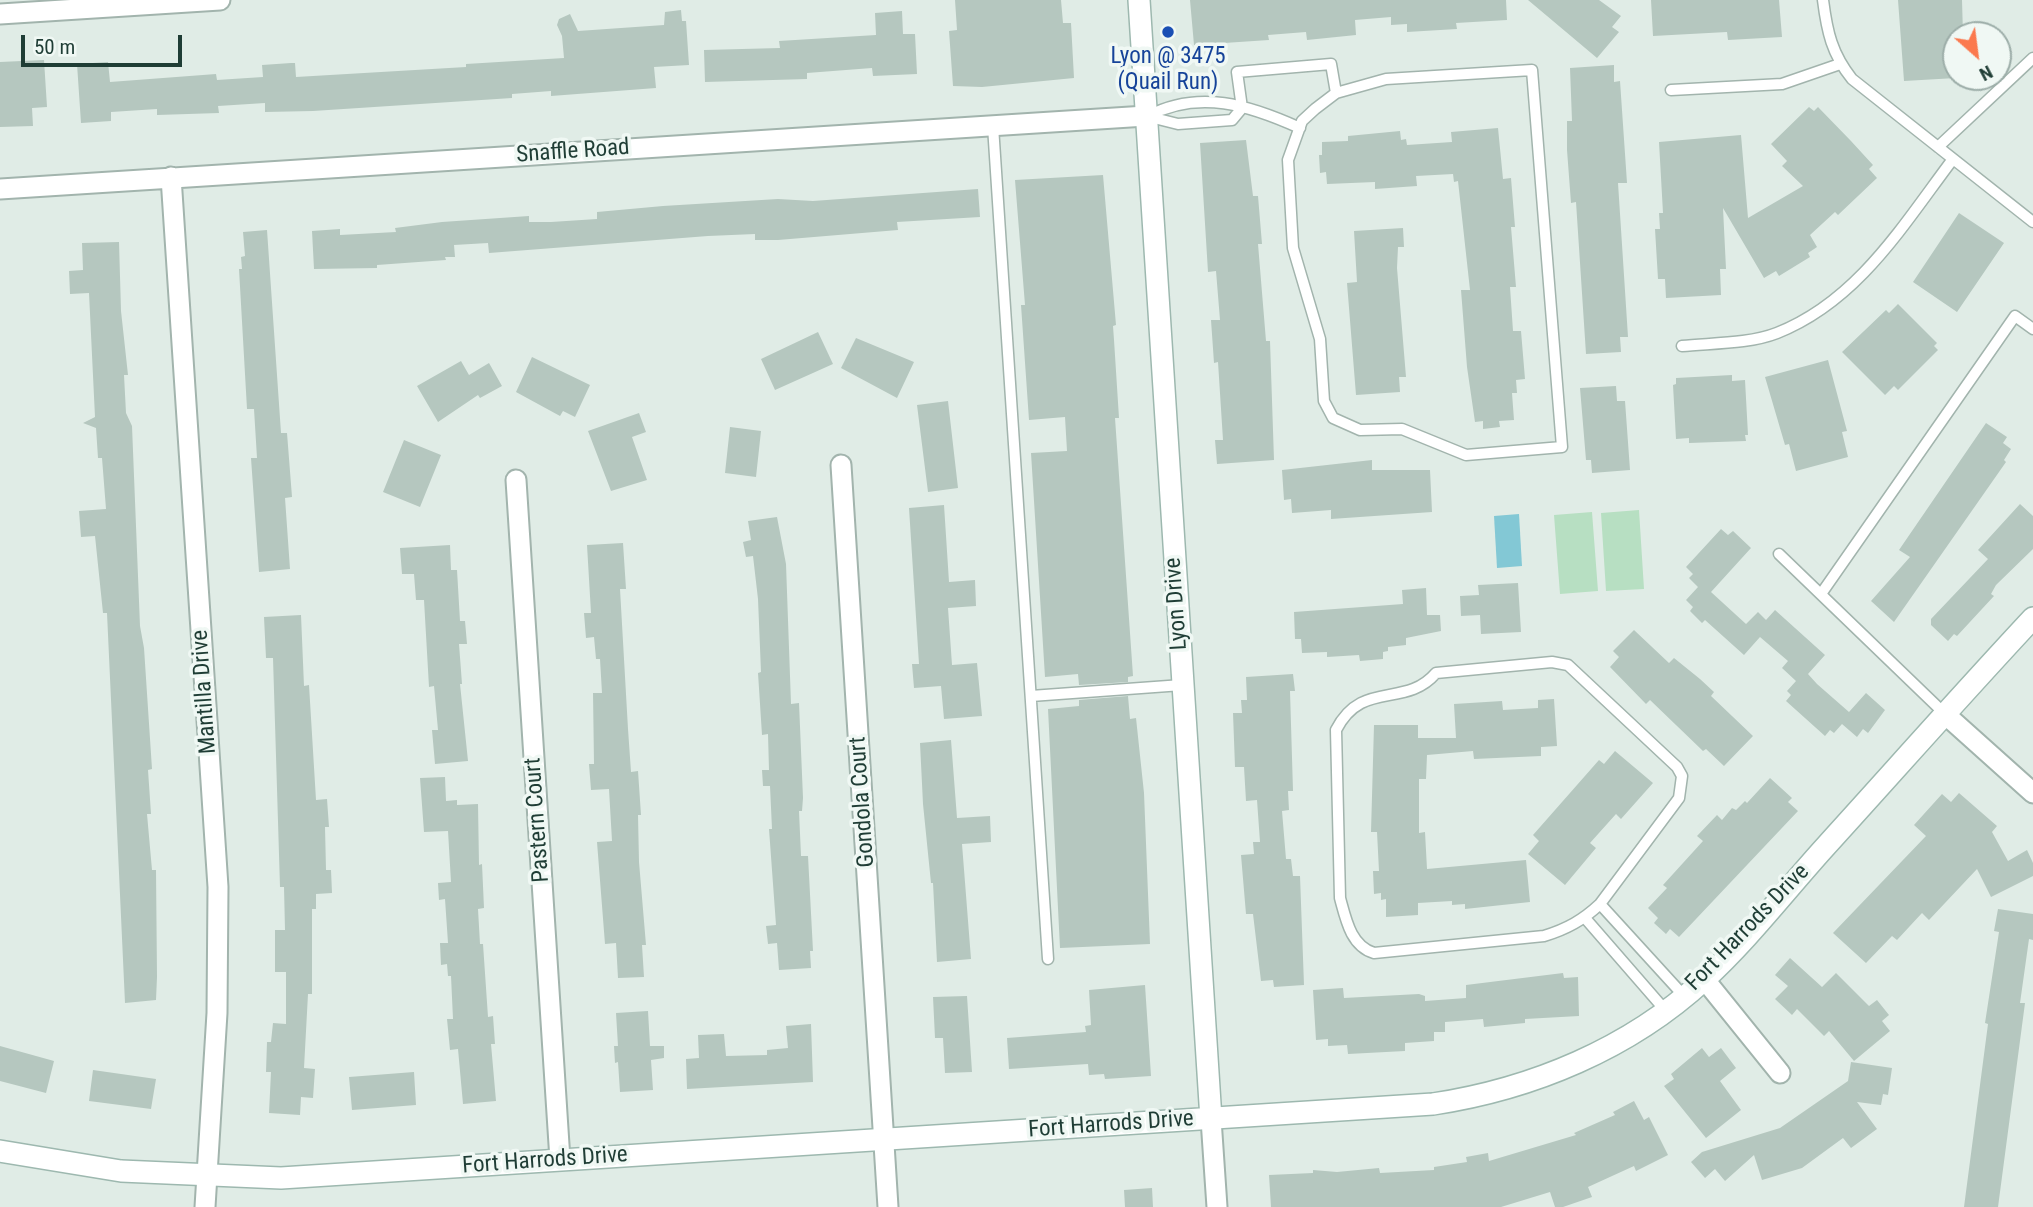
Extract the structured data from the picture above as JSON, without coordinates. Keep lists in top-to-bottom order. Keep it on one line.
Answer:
{"streets":{"street":["Snaffle Road","Lyon Drive","Mantilla Drive","Gondola Court","Pastern Court","Fort Harrods Drive"]},"crossings":[["Snaffle Road","Lyon Drive"],["Snaffle Road","Mantilla Drive"],["Lyon Drive","Fort Harrods Drive"],["Mantilla Drive","Fort Harrods Drive"],["Gondola Court","Fort Harrods Drive"],["Pastern Court","Fort Harrods Drive"]],"places":["Lyon @ 3475 (Quail Run)"],"scale_bar":"50 m","north":"bottom right"}
